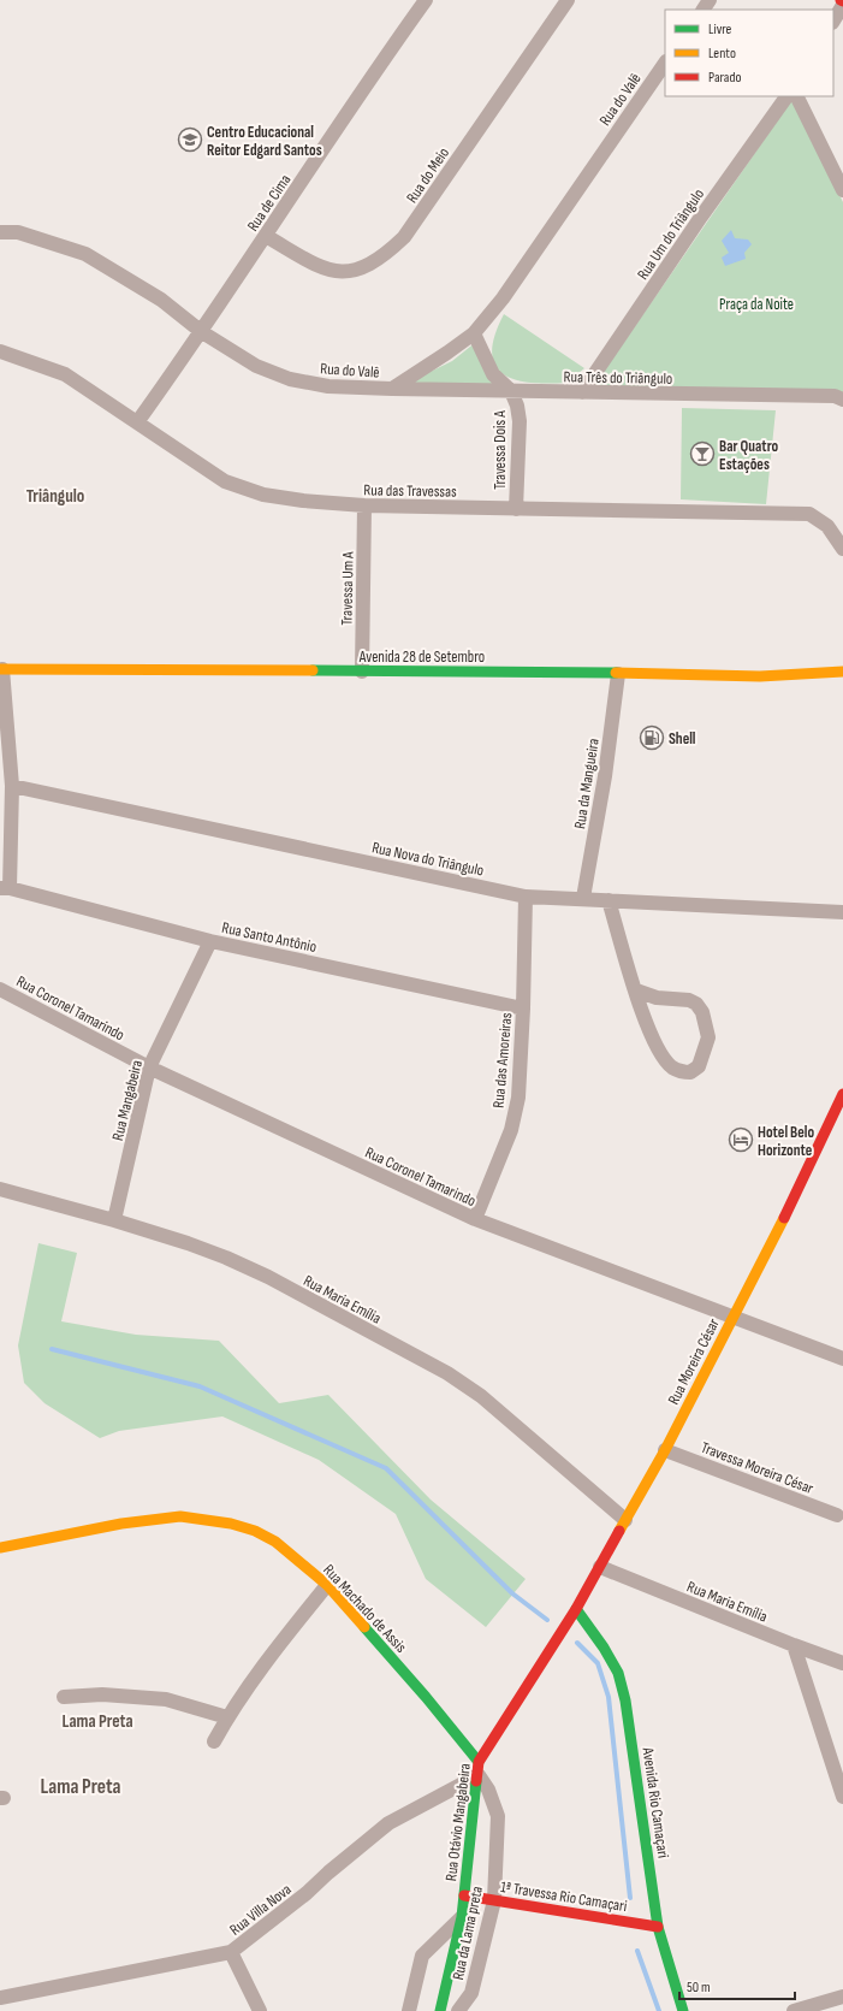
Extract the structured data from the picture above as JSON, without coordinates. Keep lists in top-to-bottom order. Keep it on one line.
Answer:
{"streets":{"street":["Rua do Valê","Rua do Meio","Rua de Cima","Rua Um do Triângulo","Rua Três do Triângulo","Travessa Dois A","Rua das Travessas","Travessa Um A","Avenida 28 de Setembro","Rua da Mangueira","Rua Nova do Triângulo","Rua Santo Antônio","Rua Coronel Tamarindo","Rua das Amoreiras","Rua Mangabeira","Rua Maria Emília","Rua Moreira César","Travessa Moreira César","Rua Machado de Assis","Avenida Rio Camaçari","Rua Otávio Mangabeira","1ª Travessa Rio Camaçari","Rua Villa Nova","Rua da Lama preta"]},"crossings":[["Rua do Valê","Rua de Cima"],["Rua do Valê","Rua Três do Triângulo"],["Rua do Meio","Rua de Cima"],["Rua de Cima","Rua das Travessas"],["Rua Um do Triângulo","Rua Três do Triângulo"],["Rua Três do Triângulo","Travessa Dois A"],["Travessa Dois A","Rua das Travessas"],["Rua das Travessas","Travessa Um A"],["Travessa Um A","Avenida 28 de Setembro"],["Avenida 28 de Setembro","Rua da Mangueira"],["Avenida 28 de Setembro","Rua Santo Antônio"],["Rua da Mangueira","Rua Nova do Triângulo"],["Rua Nova do Triângulo","Rua Santo Antônio"],["Rua Nova do Triângulo","Rua das Amoreiras"],["Rua Santo Antônio","Rua das Amoreiras"],["Rua Santo Antônio","Rua Mangabeira"],["Rua Coronel Tamarindo","Rua das Amoreiras"],["Rua Coronel Tamarindo","Rua Mangabeira"],["Rua Coronel Tamarindo","Rua Moreira César"],["Rua Mangabeira","Rua Maria Emília"],["Rua Maria Emília","Rua Moreira César"],["Rua Moreira César","Travessa Moreira César"],["Rua Moreira César","Avenida Rio Camaçari"],["Rua Moreira César","Rua Otávio Mangabeira"],["Rua Machado de Assis","Rua Otávio Mangabeira"],["Rua Machado de Assis","Rua Villa Nova"],["Rua Machado de Assis","Rua da Lama preta"],["Avenida Rio Camaçari","1ª Travessa Rio Camaçari"],["Rua Otávio Mangabeira","1ª Travessa Rio Camaçari"],["Rua Otávio Mangabeira","Rua Villa Nova"],["Rua Otávio Mangabeira","Rua da Lama preta"],["1ª Travessa Rio Camaçari","Rua da Lama preta"],["Rua Villa Nova","Rua da Lama preta"]],"districts":["Triângulo","Lama Preta","Lama Preta"],"parks":["Praça da Noite"],"places":{"school or university":["Centro Educacional Reitor Edgard Santos"],"bar":["Bar Quatro Estações"],"fuel station":["Shell"],"hotel":["Hotel Belo Horizonte"]},"legend":["Livre","Lento","Parado"],"scale_bar":"50 m"}
